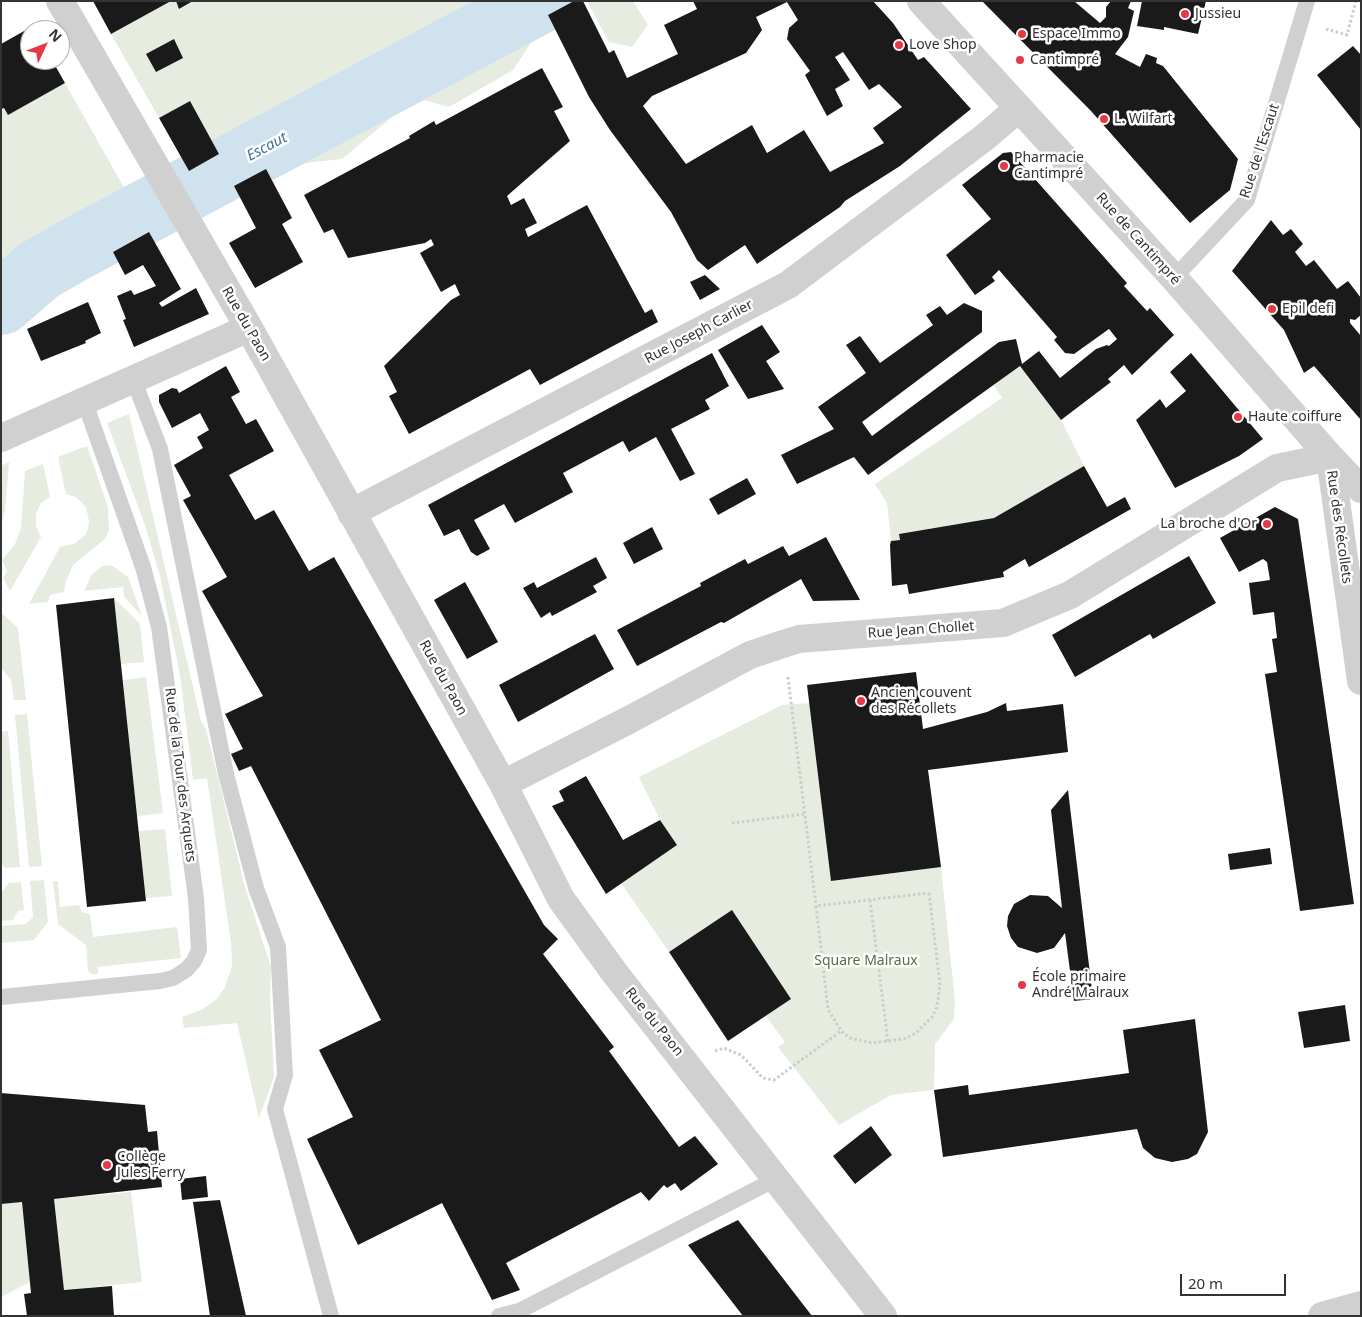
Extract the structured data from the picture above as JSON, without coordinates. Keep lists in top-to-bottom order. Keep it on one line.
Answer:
{"streets":{"street":["Rue de Cantimpré","Rue du Paon","Rue Joseph Carlier","Rue des Récollets","Rue Jean Chollet"],"lane":["Rue de l'Escaut","Rue de la Tour des Arquets"]},"crossings":[["Rue de l'Escaut","Rue de Cantimpré"],["Rue de Cantimpré","Rue Joseph Carlier"],["Rue de Cantimpré","Rue des Récollets"],["Rue de Cantimpré","Rue Jean Chollet"],["Rue du Paon","Rue Joseph Carlier"],["Rue du Paon","Rue Jean Chollet"],["Rue des Récollets","Rue Jean Chollet"]],"water":["Escaut"],"parks":["Square Malraux"],"places":["Jussieu","Espace Immo","Love Shop","Cantimpré","L. Wilfart","Pharmacie Cantimpré","Epil defi","Haute coiffure","La broche d'Or","Ancien couvent des Récollets","École primaire André Malraux","Collège Jules Ferry"],"scale_bar":"20 m","north":"top right"}
